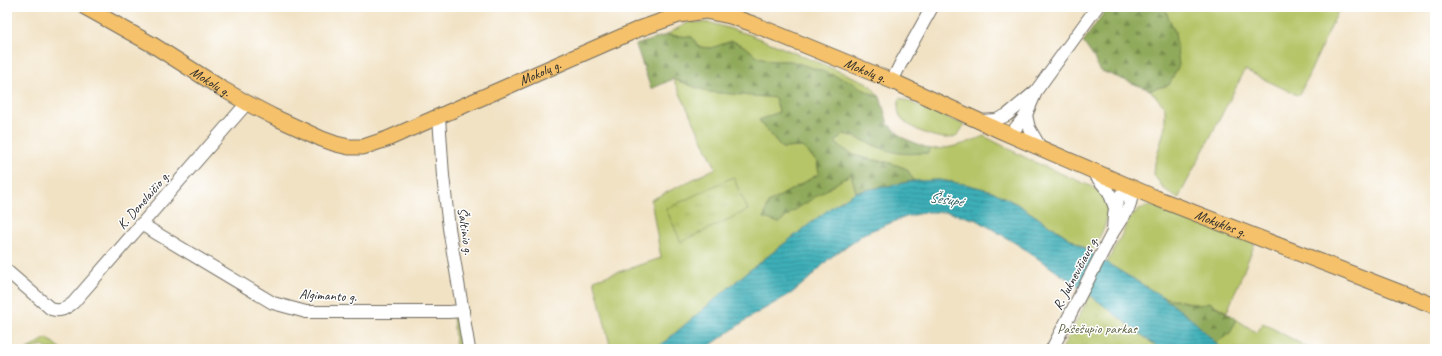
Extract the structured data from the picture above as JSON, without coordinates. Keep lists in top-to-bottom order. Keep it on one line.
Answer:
{"streets":{"main road":["Mokolų g.","Mokyklos g."],"street":["K. Donelaičio g.","Šaltinio g.","R. Juknevičiaus g.","Algimanto g."]},"crossings":[["Mokolų g.","K. Donelaičio g."],["Mokolų g.","Mokyklos g."],["Mokolų g.","Šaltinio g."],["K. Donelaičio g.","Algimanto g."],["Mokyklos g.","R. Juknevičiaus g."],["Šaltinio g.","Algimanto g."]],"water":["Šešupė"],"parks":["Pašešupio parkas"]}
